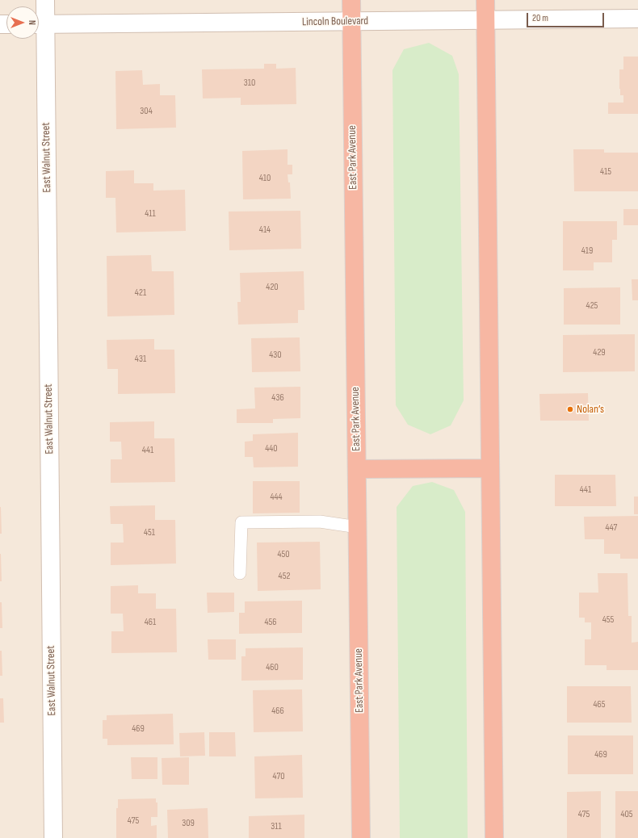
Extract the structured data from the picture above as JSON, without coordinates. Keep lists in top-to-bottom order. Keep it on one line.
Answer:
{"streets":{"highway":["East Park Avenue"],"street":["Lincoln Boulevard","East Walnut Street"]},"crossings":[["Lincoln Boulevard","East Walnut Street"],["Lincoln Boulevard","East Park Avenue"]],"places":["Nolan’s"],"house_numbers":["310","304","415","410","411","414","419","420","421","425","429","430","431","436","440","441","441","444","447","451","450","452","455","461","456","460","465","466","469","469","470","475","405","475","309","311"],"scale_bar":"20 m","north":"right"}
